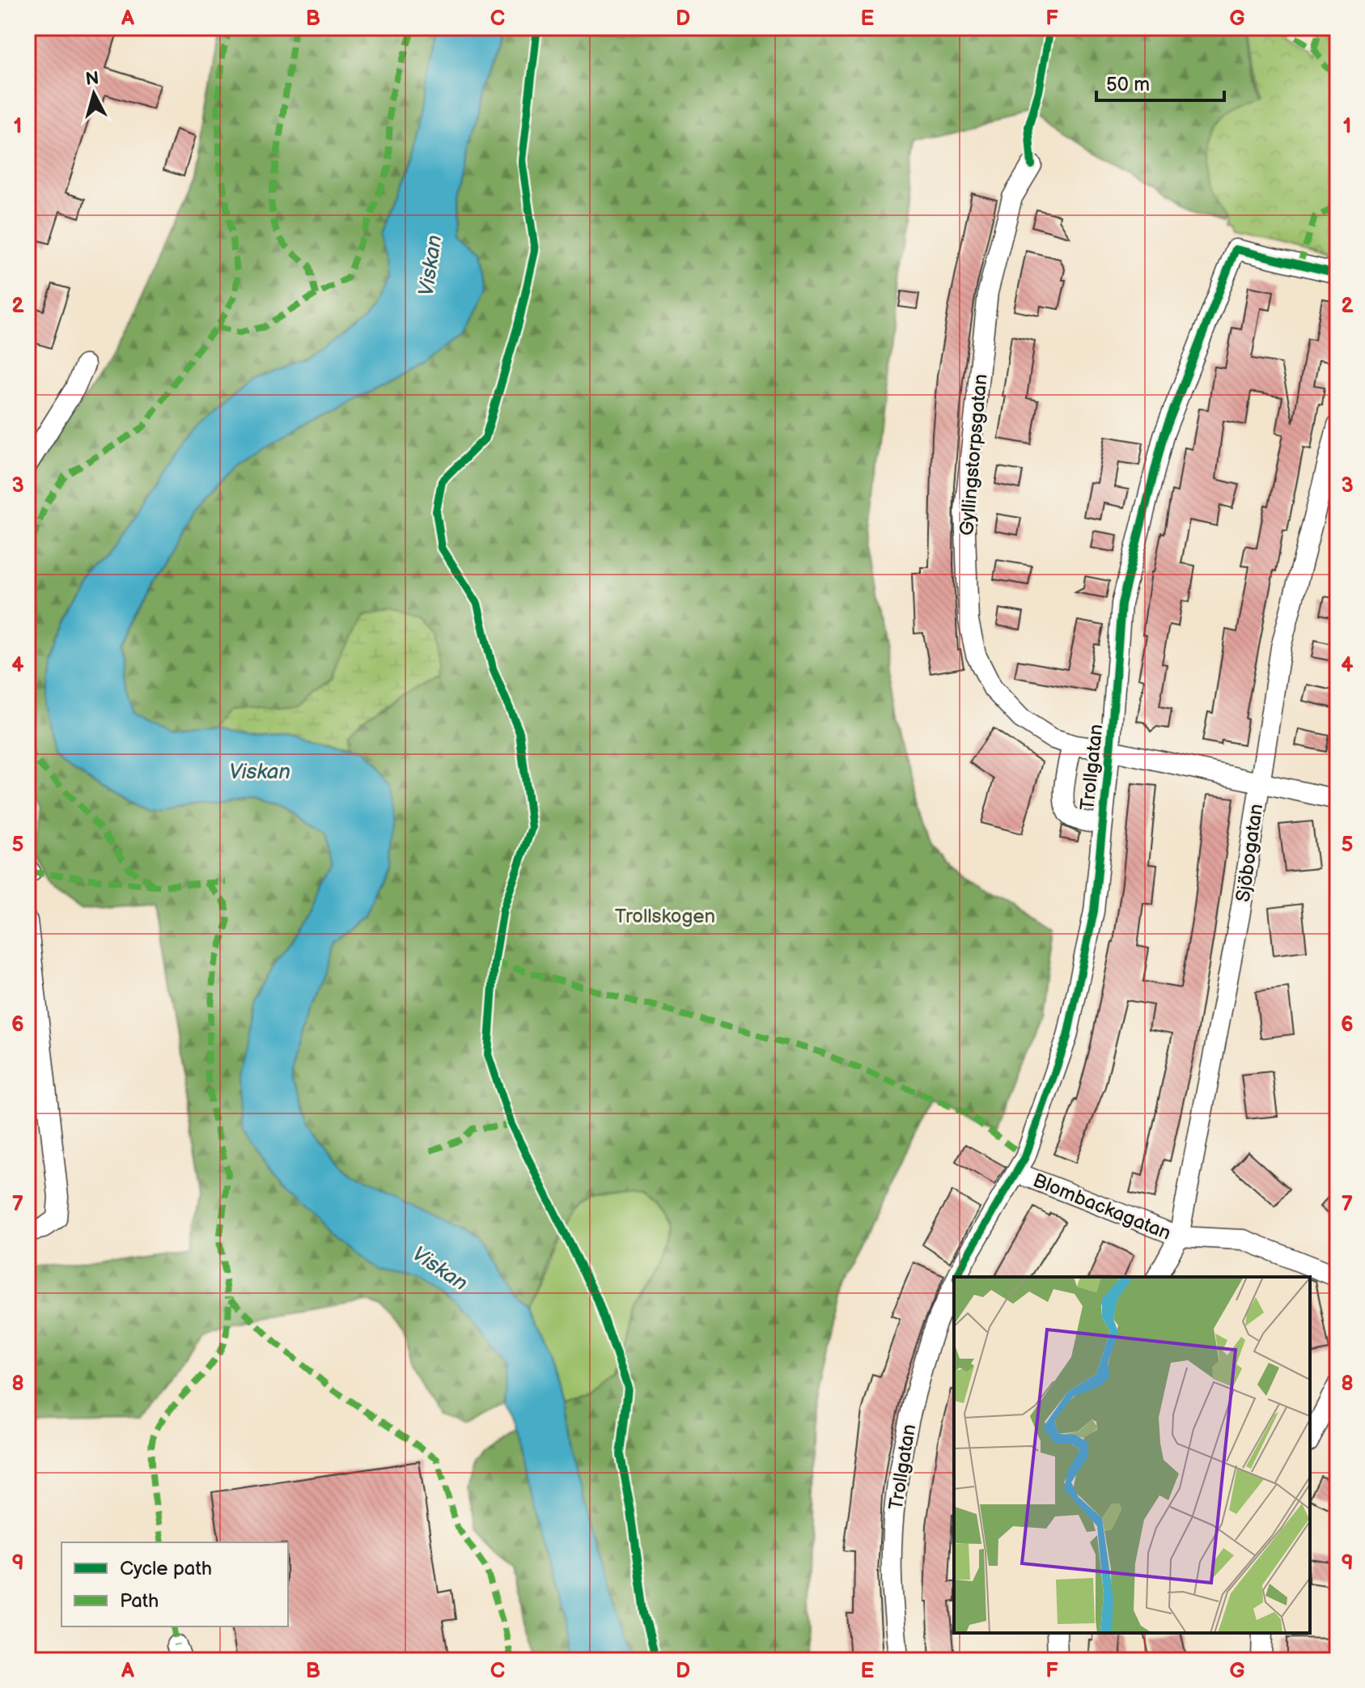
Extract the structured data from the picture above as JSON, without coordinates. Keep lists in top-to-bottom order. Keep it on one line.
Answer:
{"streets":{"street":["Gyllingstorpsgatan","Trollgatan","Sjöbogatan","Blombackagatan"]},"crossings":[["Gyllingstorpsgatan","Trollgatan"],["Gyllingstorpsgatan","Sjöbogatan"],["Trollgatan","Blombackagatan"],["Sjöbogatan","Blombackagatan"]],"water":["Viskan"],"parks":["Trollskogen"],"legend":["Cycle path","Path"],"scale_bar":"50 m","north":"top","grid":{"columns":["A","B","C","D","E","F","G"],"rows":["1","2","3","4","5","6","7","8","9"]}}
